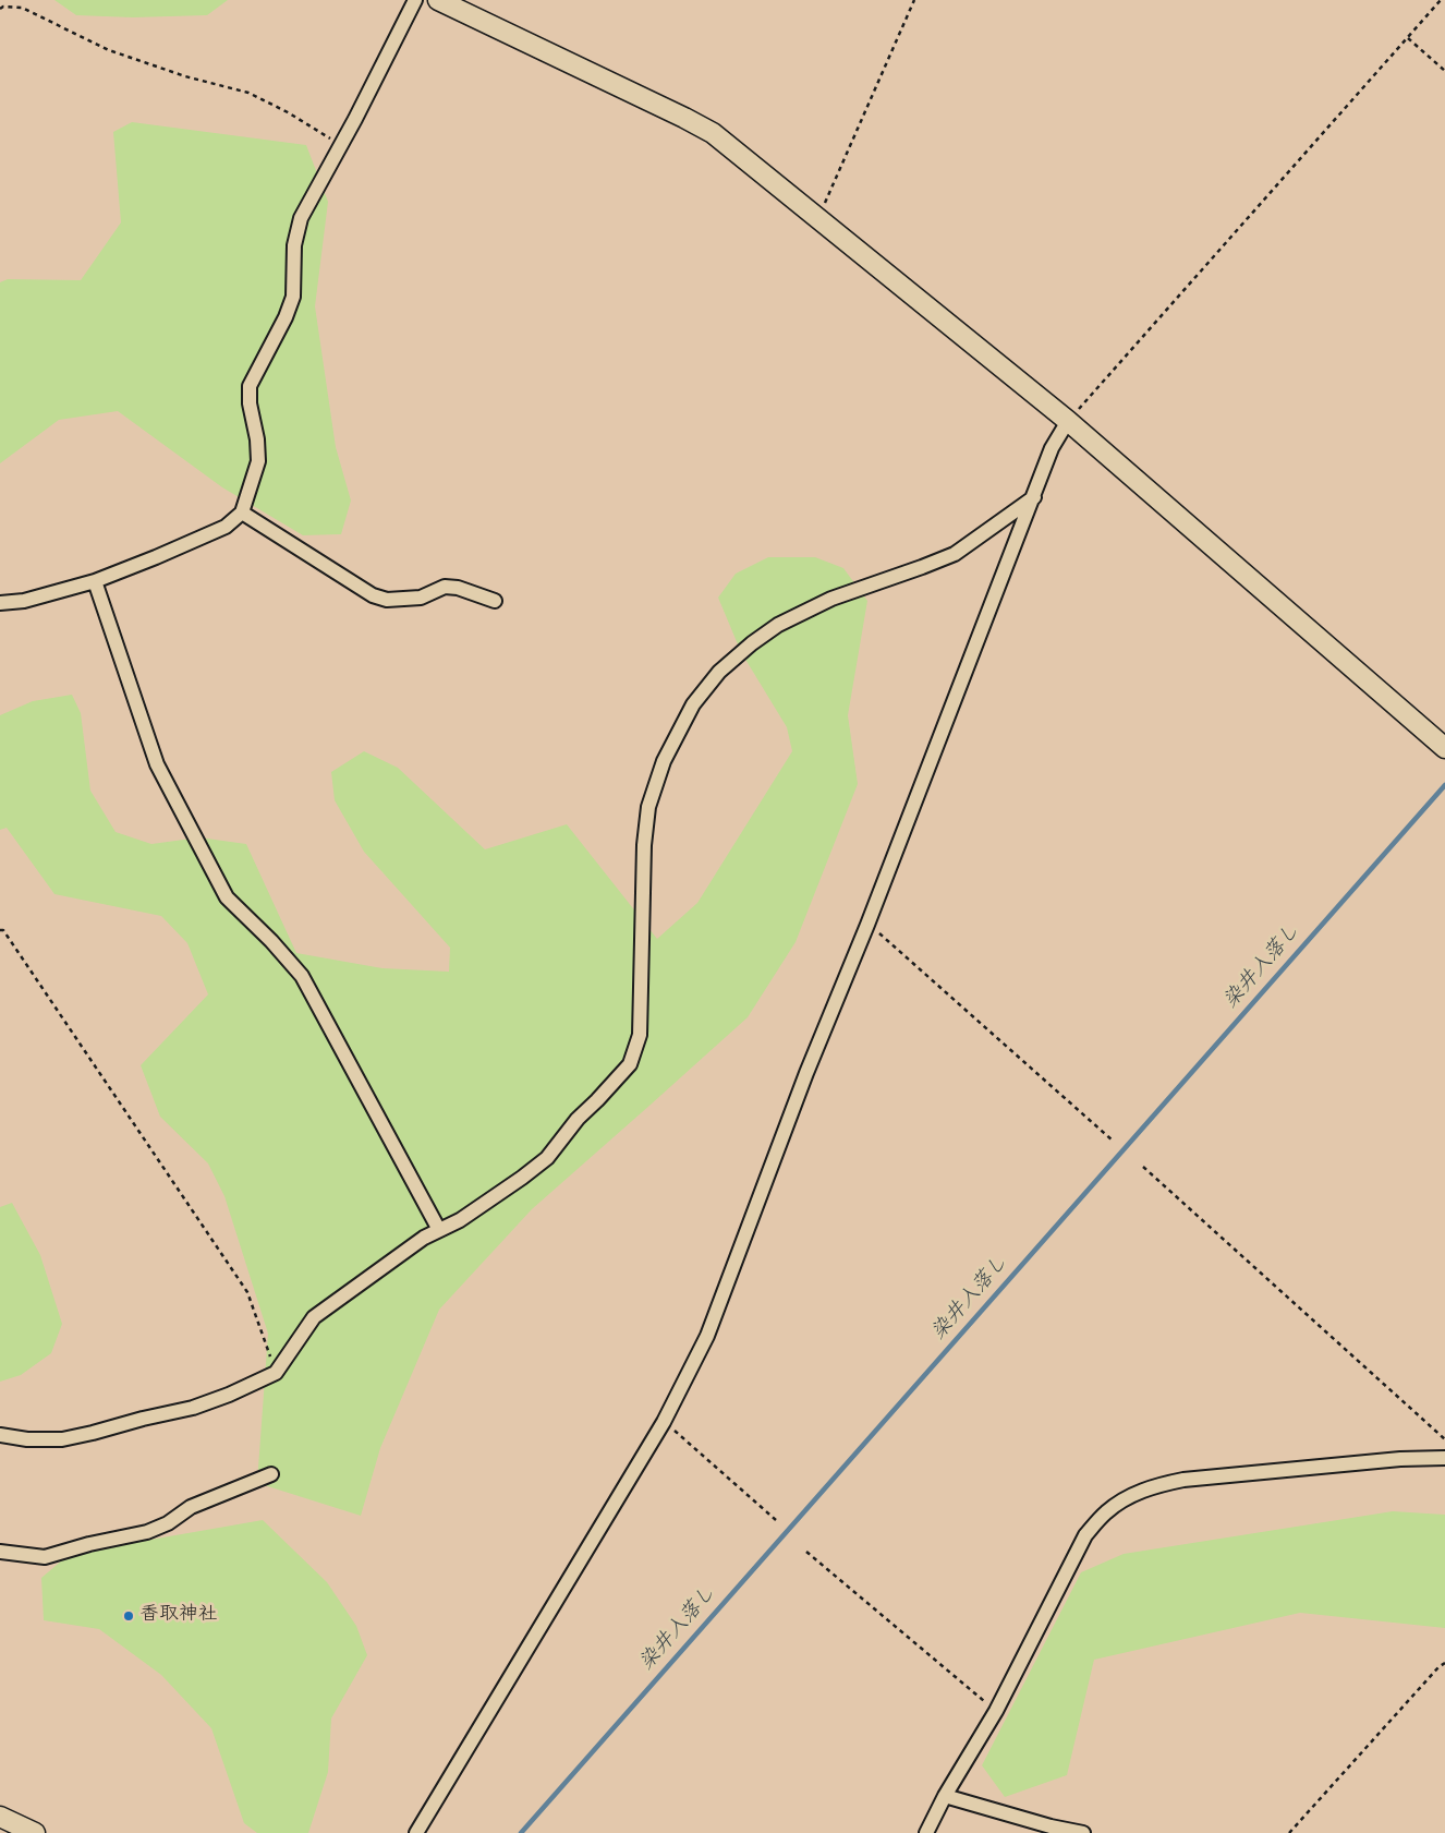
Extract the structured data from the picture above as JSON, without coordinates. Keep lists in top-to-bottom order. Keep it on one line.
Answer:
{"water":["染井入落し"],"places":["香取神社"]}
